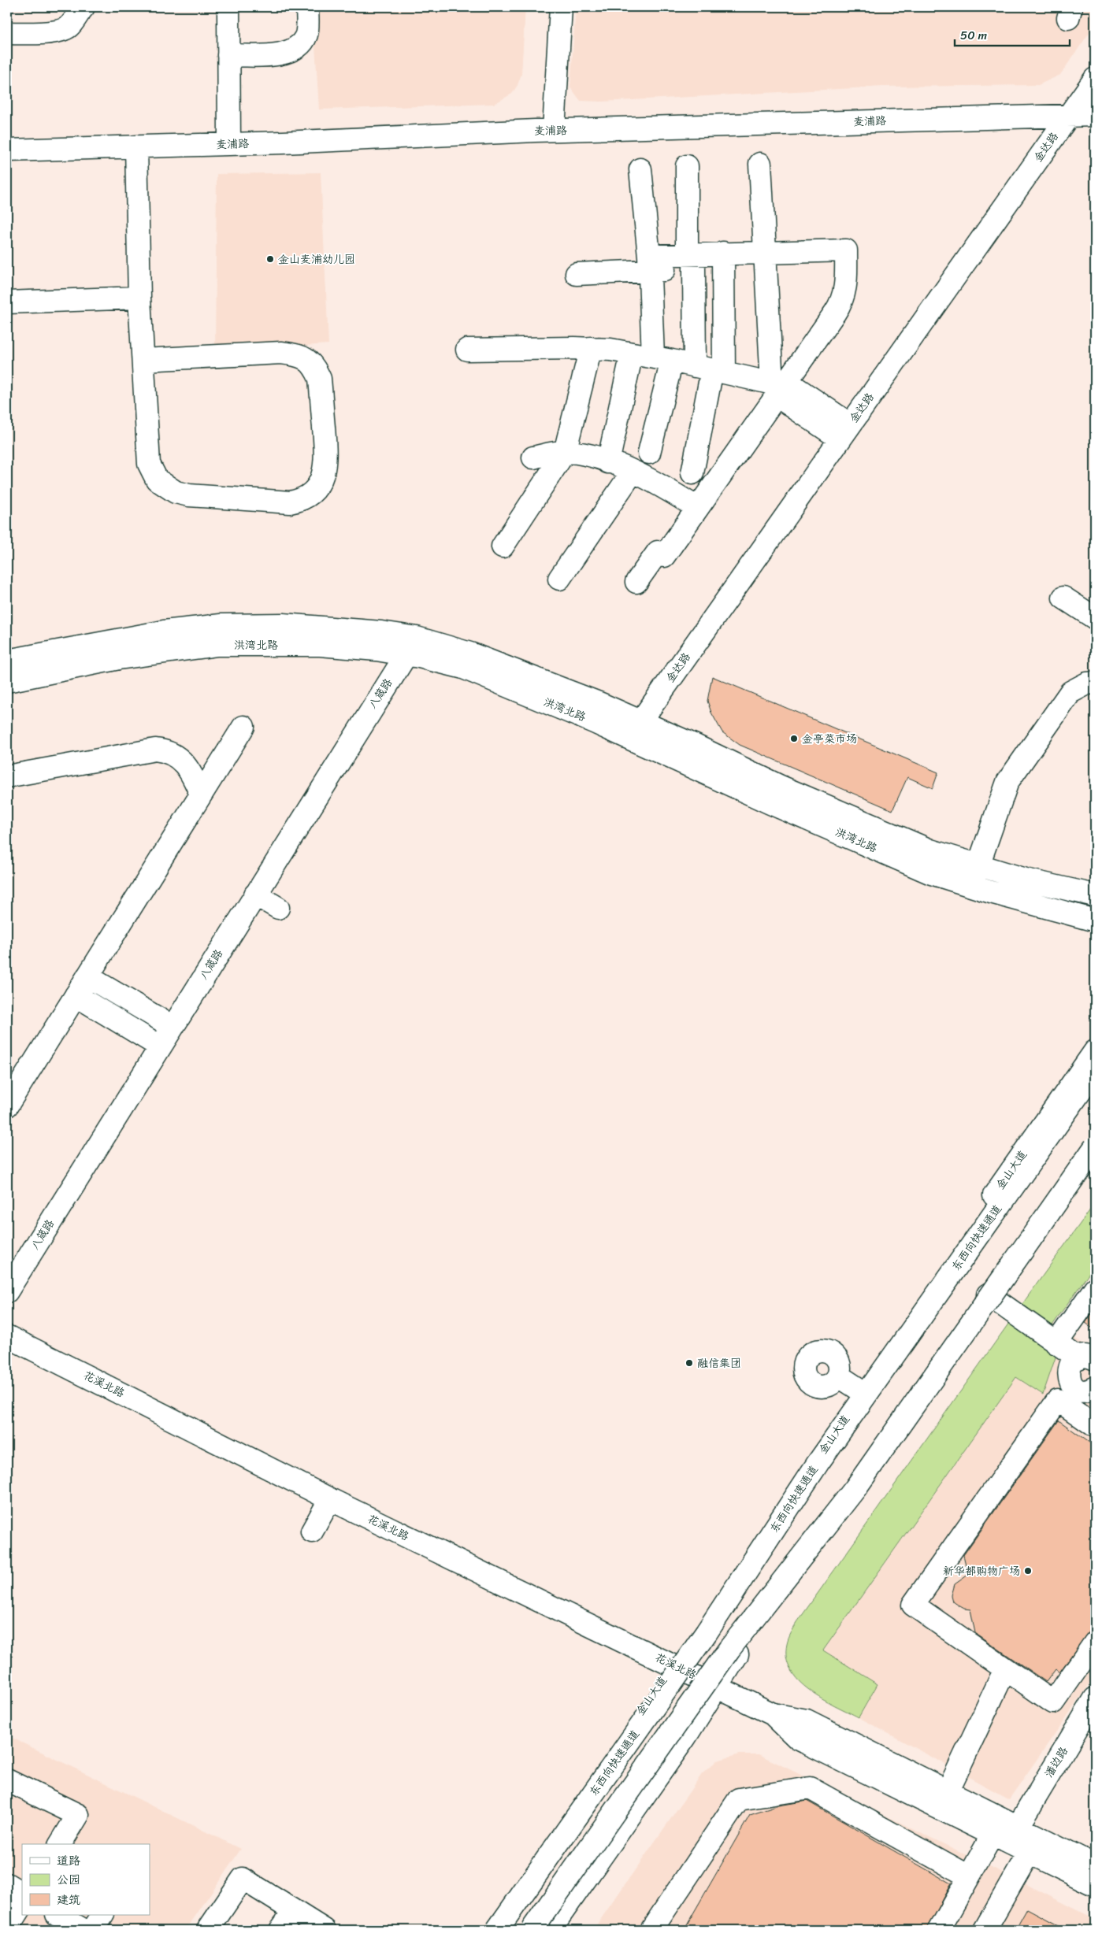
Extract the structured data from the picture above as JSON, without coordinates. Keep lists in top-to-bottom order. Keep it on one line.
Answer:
{"streets":{"main road":["麦浦路","金达路","洪湾北路","八箴路","金山大道","东西向快速通道","花溪北路","潘边路"]},"crossings":[["麦浦路","金达路"],["金达路","洪湾北路"],["洪湾北路","八箴路"],["金山大道","花溪北路"]],"places":["金山麦浦幼儿园","金亭菜市场","融信集团","新华都购物广场"],"legend":["道路","公园","建筑"],"scale_bar":"50 m"}
